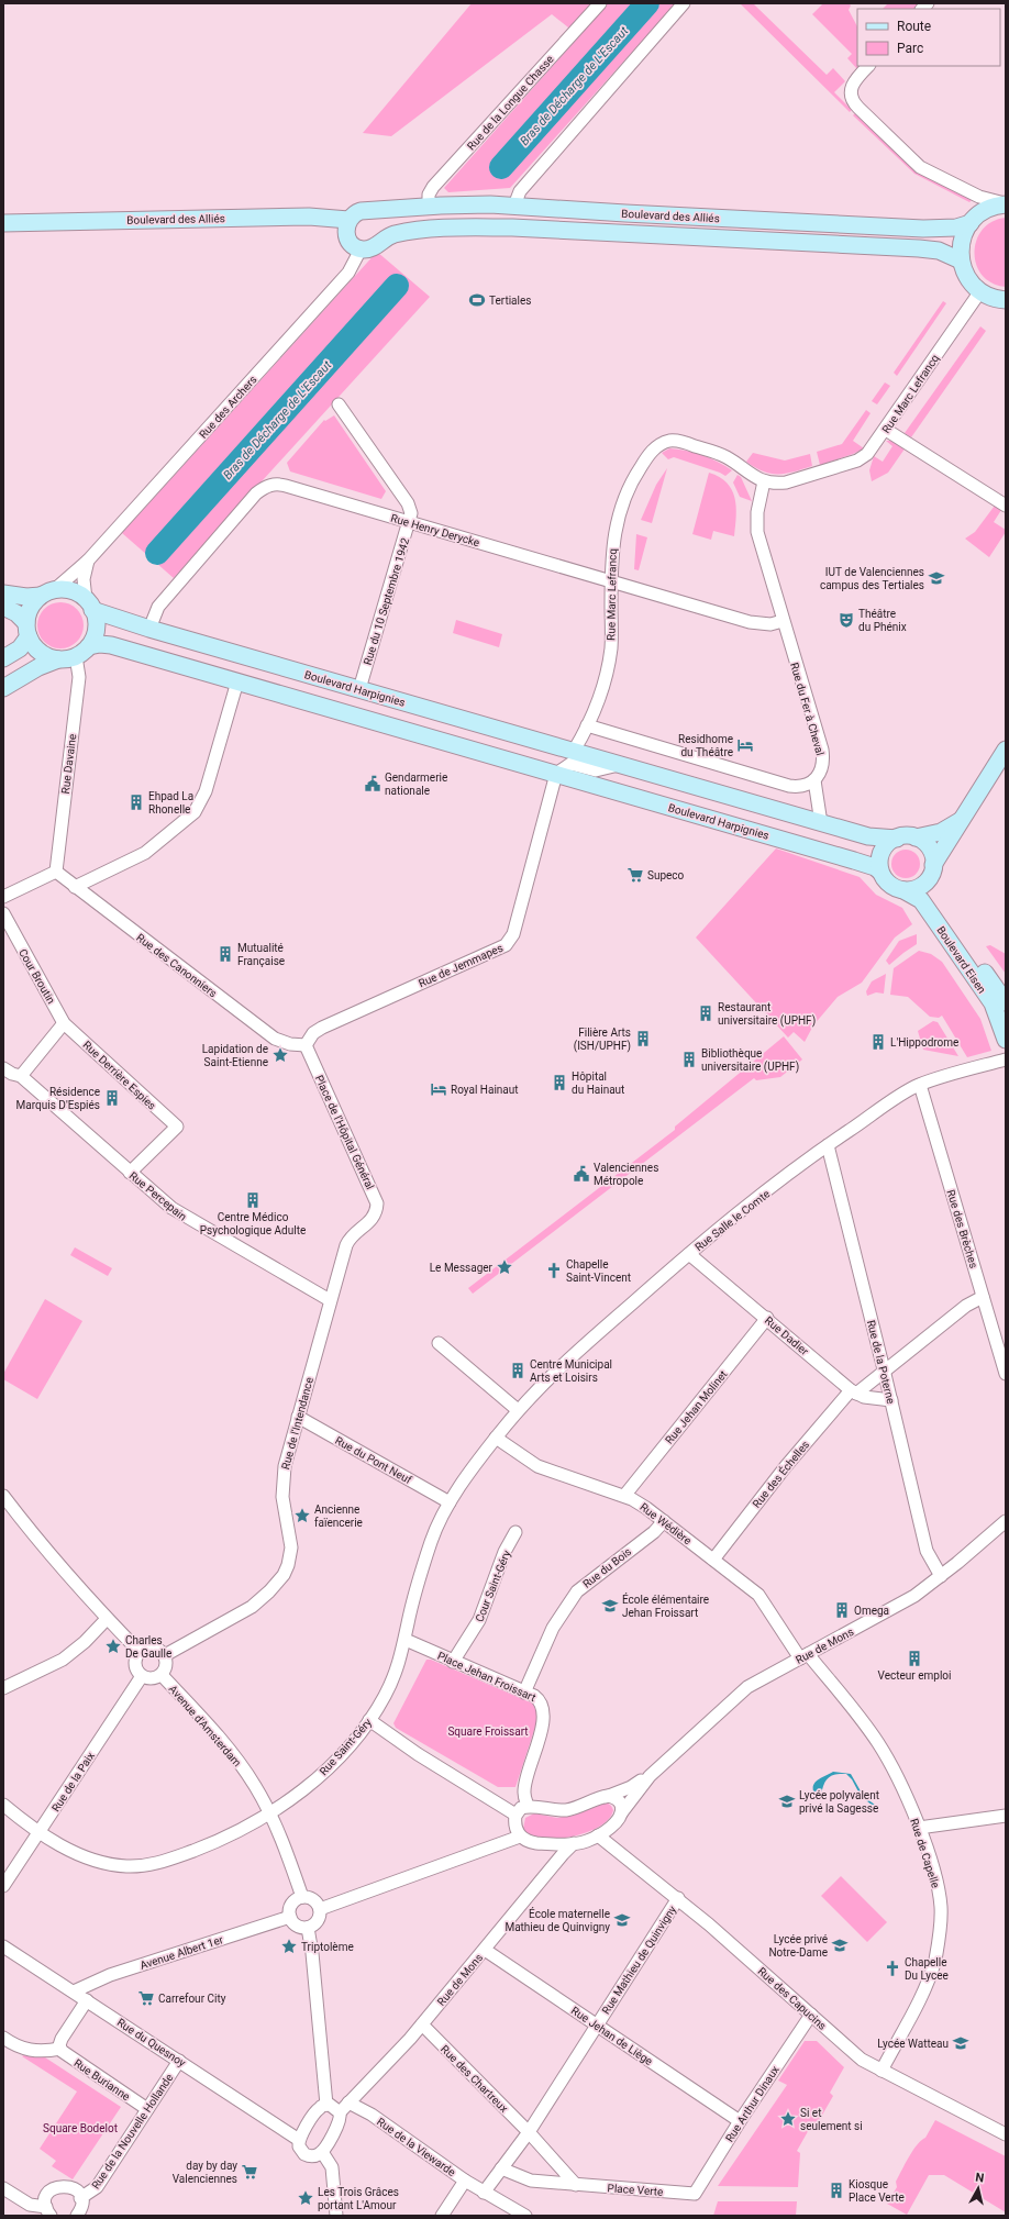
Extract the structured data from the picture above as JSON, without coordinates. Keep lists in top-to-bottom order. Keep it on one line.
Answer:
{"streets":{"main road":["Boulevard des Alliés","Boulevard Harpignies","Boulevard Eisen"],"street":["Rue de la Longue Chasse","Rue Marc Lefrancq","Rue des Archers","Rue Henry Derycke","Rue du 10 Septembre 1942","Rue du Fer à Cheval","Rue Davaine","Rue des Canonniers","Rue de Jemmapes","Cour Broutin","Rue Derrière Espies","Place de l'Hôpital Général","Rue Percepain","Rue Salle le Comte","Rue des Brèches","Rue Dadier","Rue de la Poterne","Rue Jehan Molinet","Rue de l'Intendance","Rue du Pont Neuf","Rue des Échelles","Rue Wédière","Rue du Bois","Cour Saint-Géry","Rue de Mons","Place Jehan Froissart","Avenue d'Amsterdam","Rue Saint-Géry","Rue de la Paix","Rue de Capelle","Avenue Albert 1er","Rue Mathieu de Quinvigny","Rue des Capucins","Rue Jehan de Liège","Rue du Quesnoy","Rue des Chartreux","Rue Burianne","Rue Arthur Dinaux","Rue de la Nouvelle Hollande","Rue de la Viewarde","Place Verte"]},"crossings":[["Rue de la Longue Chasse","Boulevard des Alliés"],["Boulevard des Alliés","Rue des Archers"],["Rue Marc Lefrancq","Rue Henry Derycke"],["Rue Marc Lefrancq","Boulevard Harpignies"],["Rue Marc Lefrancq","Rue du Fer à Cheval"],["Rue des Archers","Boulevard Harpignies"],["Rue des Archers","Rue Davaine"],["Rue Henry Derycke","Rue du 10 Septembre 1942"],["Rue Henry Derycke","Boulevard Harpignies"],["Rue Henry Derycke","Rue du Fer à Cheval"],["Rue du 10 Septembre 1942","Boulevard Harpignies"],["Boulevard Harpignies","Rue Davaine"],["Boulevard Harpignies","Boulevard Eisen"],["Boulevard Harpignies","Rue de Jemmapes"],["Rue Davaine","Rue des Canonniers"],["Rue des Canonniers","Rue de Jemmapes"],["Rue des Canonniers","Place de l'Hôpital Général"],["Rue de Jemmapes","Place de l'Hôpital Général"],["Cour Broutin","Rue Derrière Espies"],["Rue Derrière Espies","Rue Percepain"],["Place de l'Hôpital Général","Rue de l'Intendance"],["Rue Percepain","Rue de l'Intendance"],["Rue Salle le Comte","Rue des Brèches"],["Rue Salle le Comte","Rue Dadier"],["Rue Salle le Comte","Rue de la Poterne"],["Rue Salle le Comte","Rue Wédière"],["Rue Salle le Comte","Rue Saint-Géry"],["Rue des Brèches","Rue des Échelles"],["Rue Dadier","Rue de la Poterne"],["Rue Dadier","Rue Jehan Molinet"],["Rue Dadier","Rue des Échelles"],["Rue de la Poterne","Rue des Échelles"],["Rue de la Poterne","Rue de Mons"],["Rue Jehan Molinet","Rue Wédière"],["Rue de l'Intendance","Rue du Pont Neuf"],["Rue de l'Intendance","Avenue d'Amsterdam"],["Rue de l'Intendance","Rue de la Paix"],["Rue du Pont Neuf","Rue Saint-Géry"],["Rue des Échelles","Rue Wédière"],["Rue Wédière","Rue du Bois"],["Rue Wédière","Rue de Mons"],["Rue Wédière","Rue Saint-Géry"],["Rue Wédière","Rue de Capelle"],["Rue du Bois","Place Jehan Froissart"],["Cour Saint-Géry","Place Jehan Froissart"],["Rue de Mons","Place Jehan Froissart"],["Rue de Mons","Rue de Capelle"],["Rue de Mons","Rue des Capucins"],["Rue de Mons","Rue Jehan de Liège"],["Rue de Mons","Rue des Chartreux"],["Rue de Mons","Rue de la Viewarde"],["Place Jehan Froissart","Rue Saint-Géry"],["Avenue d'Amsterdam","Rue Saint-Géry"],["Avenue d'Amsterdam","Rue de la Paix"],["Avenue d'Amsterdam","Avenue Albert 1er"],["Rue Saint-Géry","Rue de la Paix"],["Rue de Capelle","Rue des Capucins"],["Avenue Albert 1er","Rue du Quesnoy"],["Rue Mathieu de Quinvigny","Rue des Capucins"],["Rue Mathieu de Quinvigny","Rue Jehan de Liège"],["Rue Mathieu de Quinvigny","Rue des Chartreux"],["Rue des Capucins","Rue Arthur Dinaux"],["Rue Jehan de Liège","Rue Arthur Dinaux"],["Rue du Quesnoy","Rue de la Nouvelle Hollande"],["Rue Burianne","Rue de la Nouvelle Hollande"],["Rue Arthur Dinaux","Place Verte"]],"water":["Bras de Décharge de L'Escaut"],"parks":["Square Froissart","Square Bodelot"],"places":{"sports":["Tertiales"],"school or university":["IUT de Valenciennes campus des Tertiales","École élémentaire Jehan Froissart","Lycée polyvalent privé la Sagesse","École maternelle Mathieu de Quinvigny","Lycée privé Notre-Dame","Lycée Watteau"],"theatre":["Théâtre du Phénix"],"hotel":["Residhome du Théâtre","Royal Hainaut"],"public building":["Gendarmerie nationale","Valenciennes Métropole"],"building":["Ehpad La Rhonelle","Mutualité Française","Restaurant universitaire (UPHF)","Filière Arts (ISH/UPHF)","L'Hippodrome","Bibliothèque universitaire (UPHF)","Hôpital du Hainaut","Résidence Marquis D'Espiés","Centre Médico Psychologique Adulte","Centre Municipal Arts et Loisirs","Omega","Vecteur emploi","Kiosque Place Verte"],"supermarket":["Supeco","Carrefour City","day by day Valenciennes"],"place":["Lapidation de Saint-Etienne","Le Messager","Ancienne faïencerie","Charles De Gaulle","Triptolème","Si et seulement si","Les Trois Grâces portant L'Amour"],"church":["Chapelle Saint-Vincent","Chapelle Du Lycee"]},"legend":["Route","Parc"],"north":"top"}
